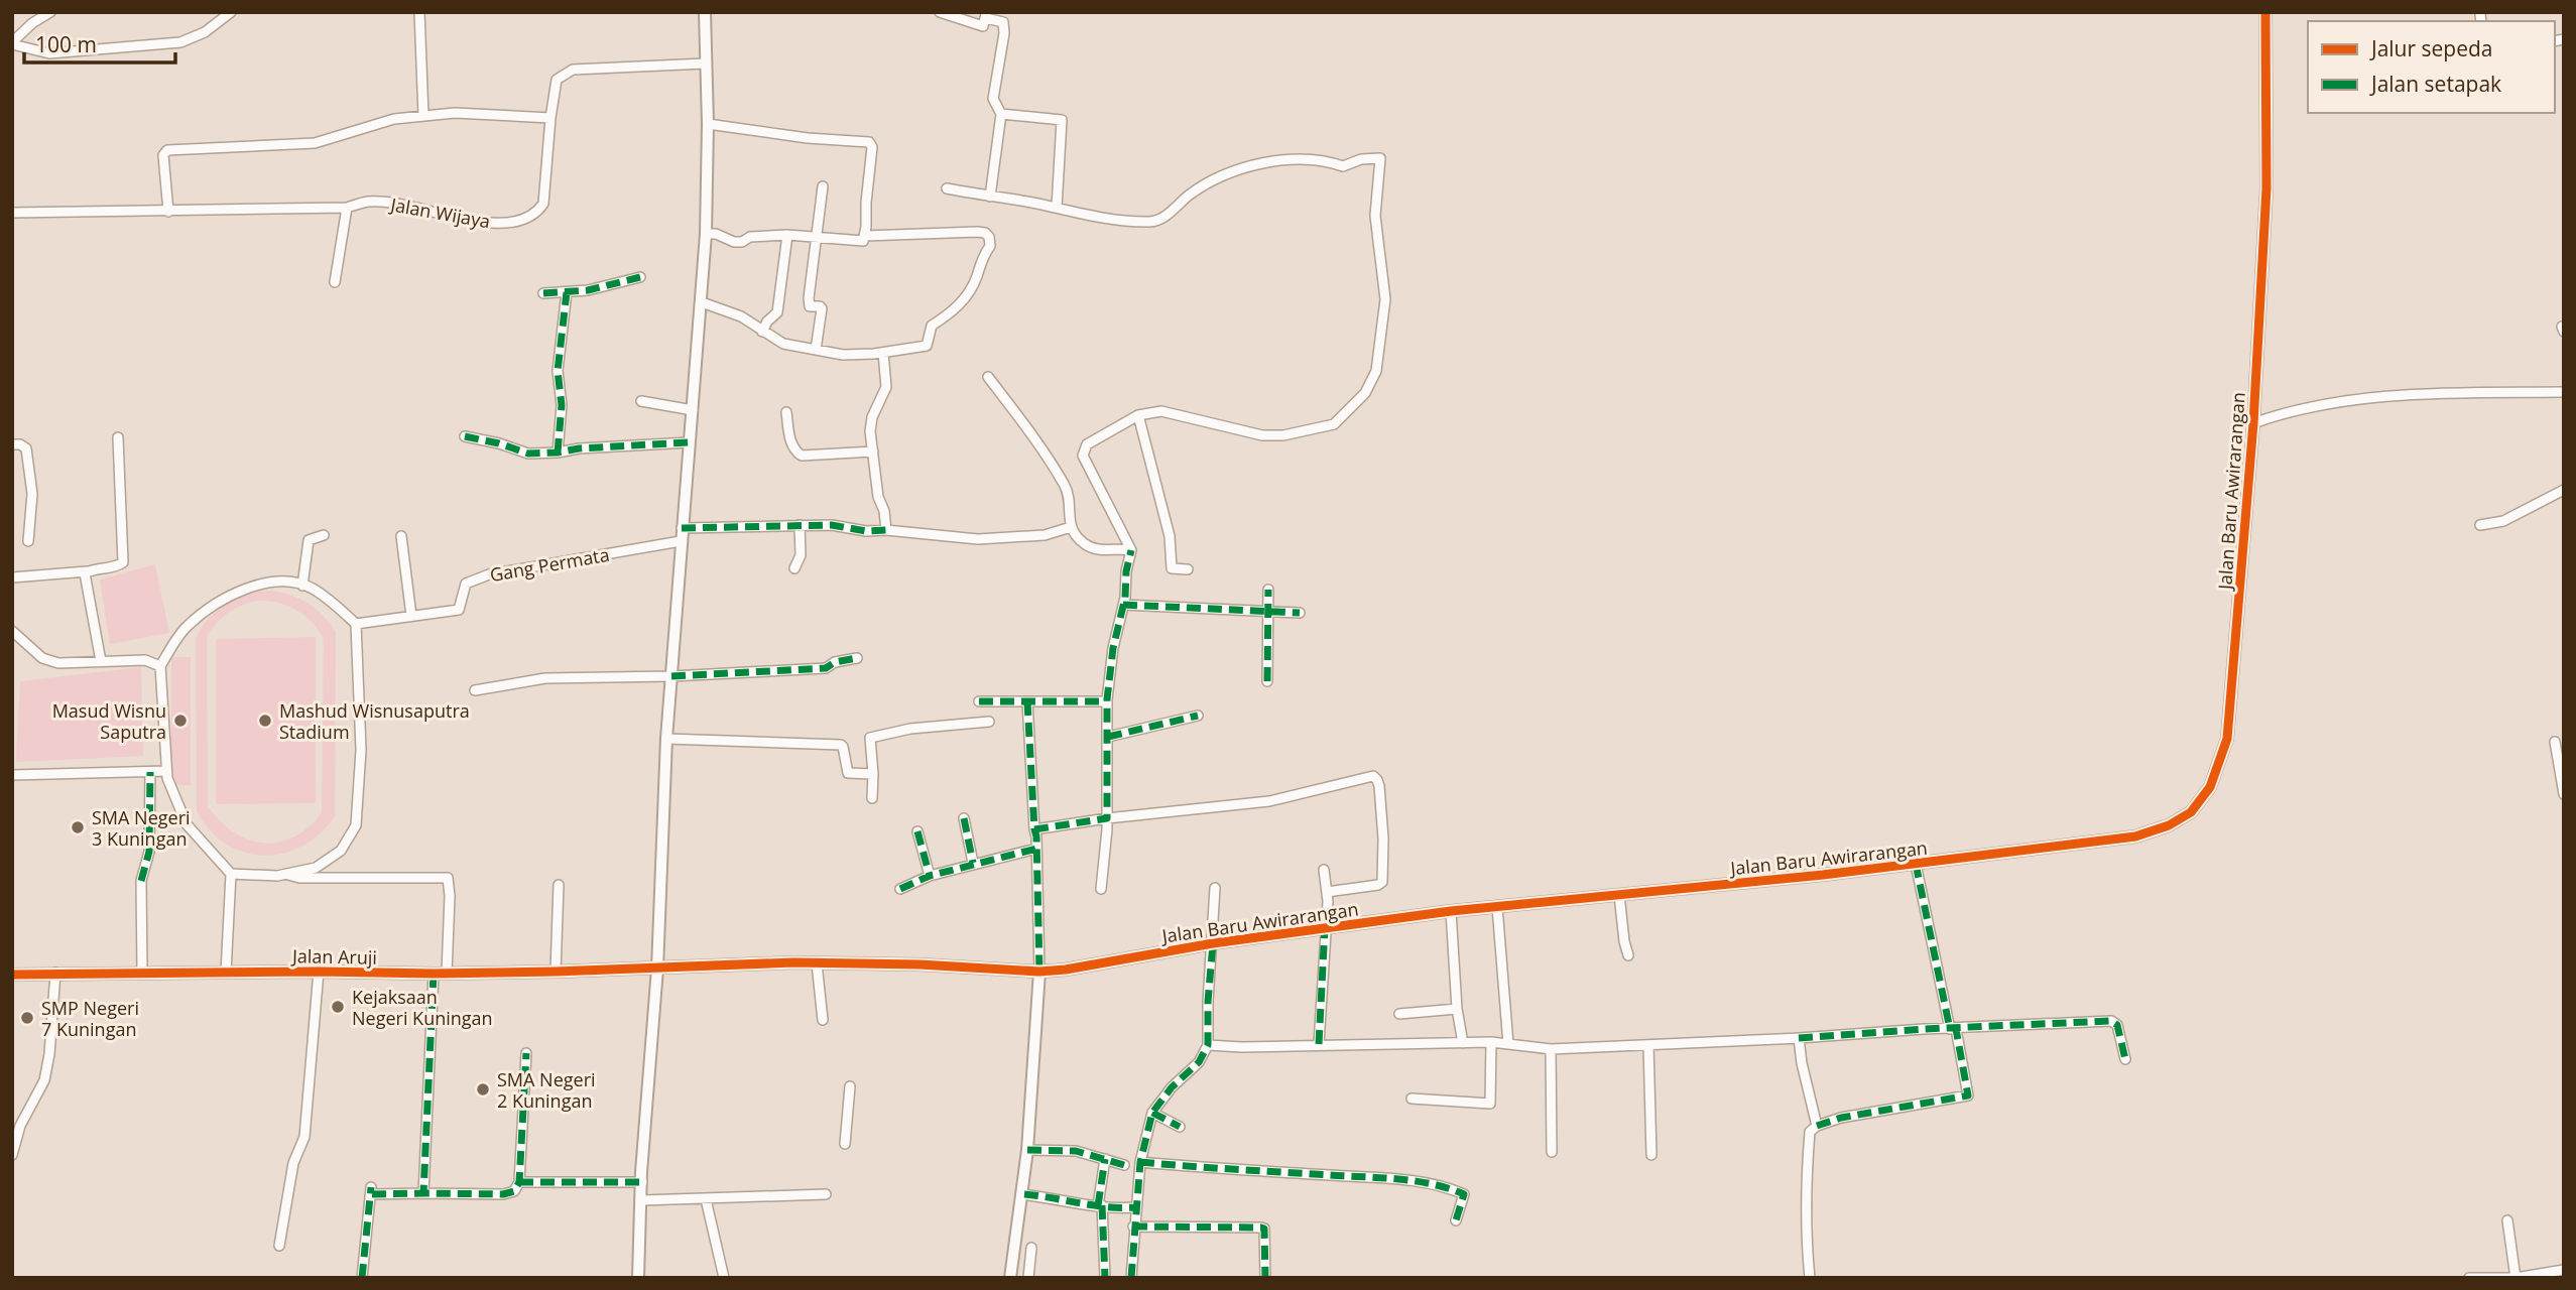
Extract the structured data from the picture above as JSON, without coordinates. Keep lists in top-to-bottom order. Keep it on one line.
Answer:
{"streets":{"street":["Jalan Wijaya","Jalan Baru Awirarangan","Gang Permata","Jalan Aruji"]},"crossings":[["Jalan Baru Awirarangan","Jalan Aruji"]],"places":["Masud Wisnu Saputra","Mashud Wisnusaputra Stadium","SMA Negeri 3 Kuningan","Kejaksaan Negeri Kuningan","SMP Negeri 7 Kuningan","SMA Negeri 2 Kuningan"],"legend":["Jalur sepeda","Jalan setapak"],"scale_bar":"100 m"}
